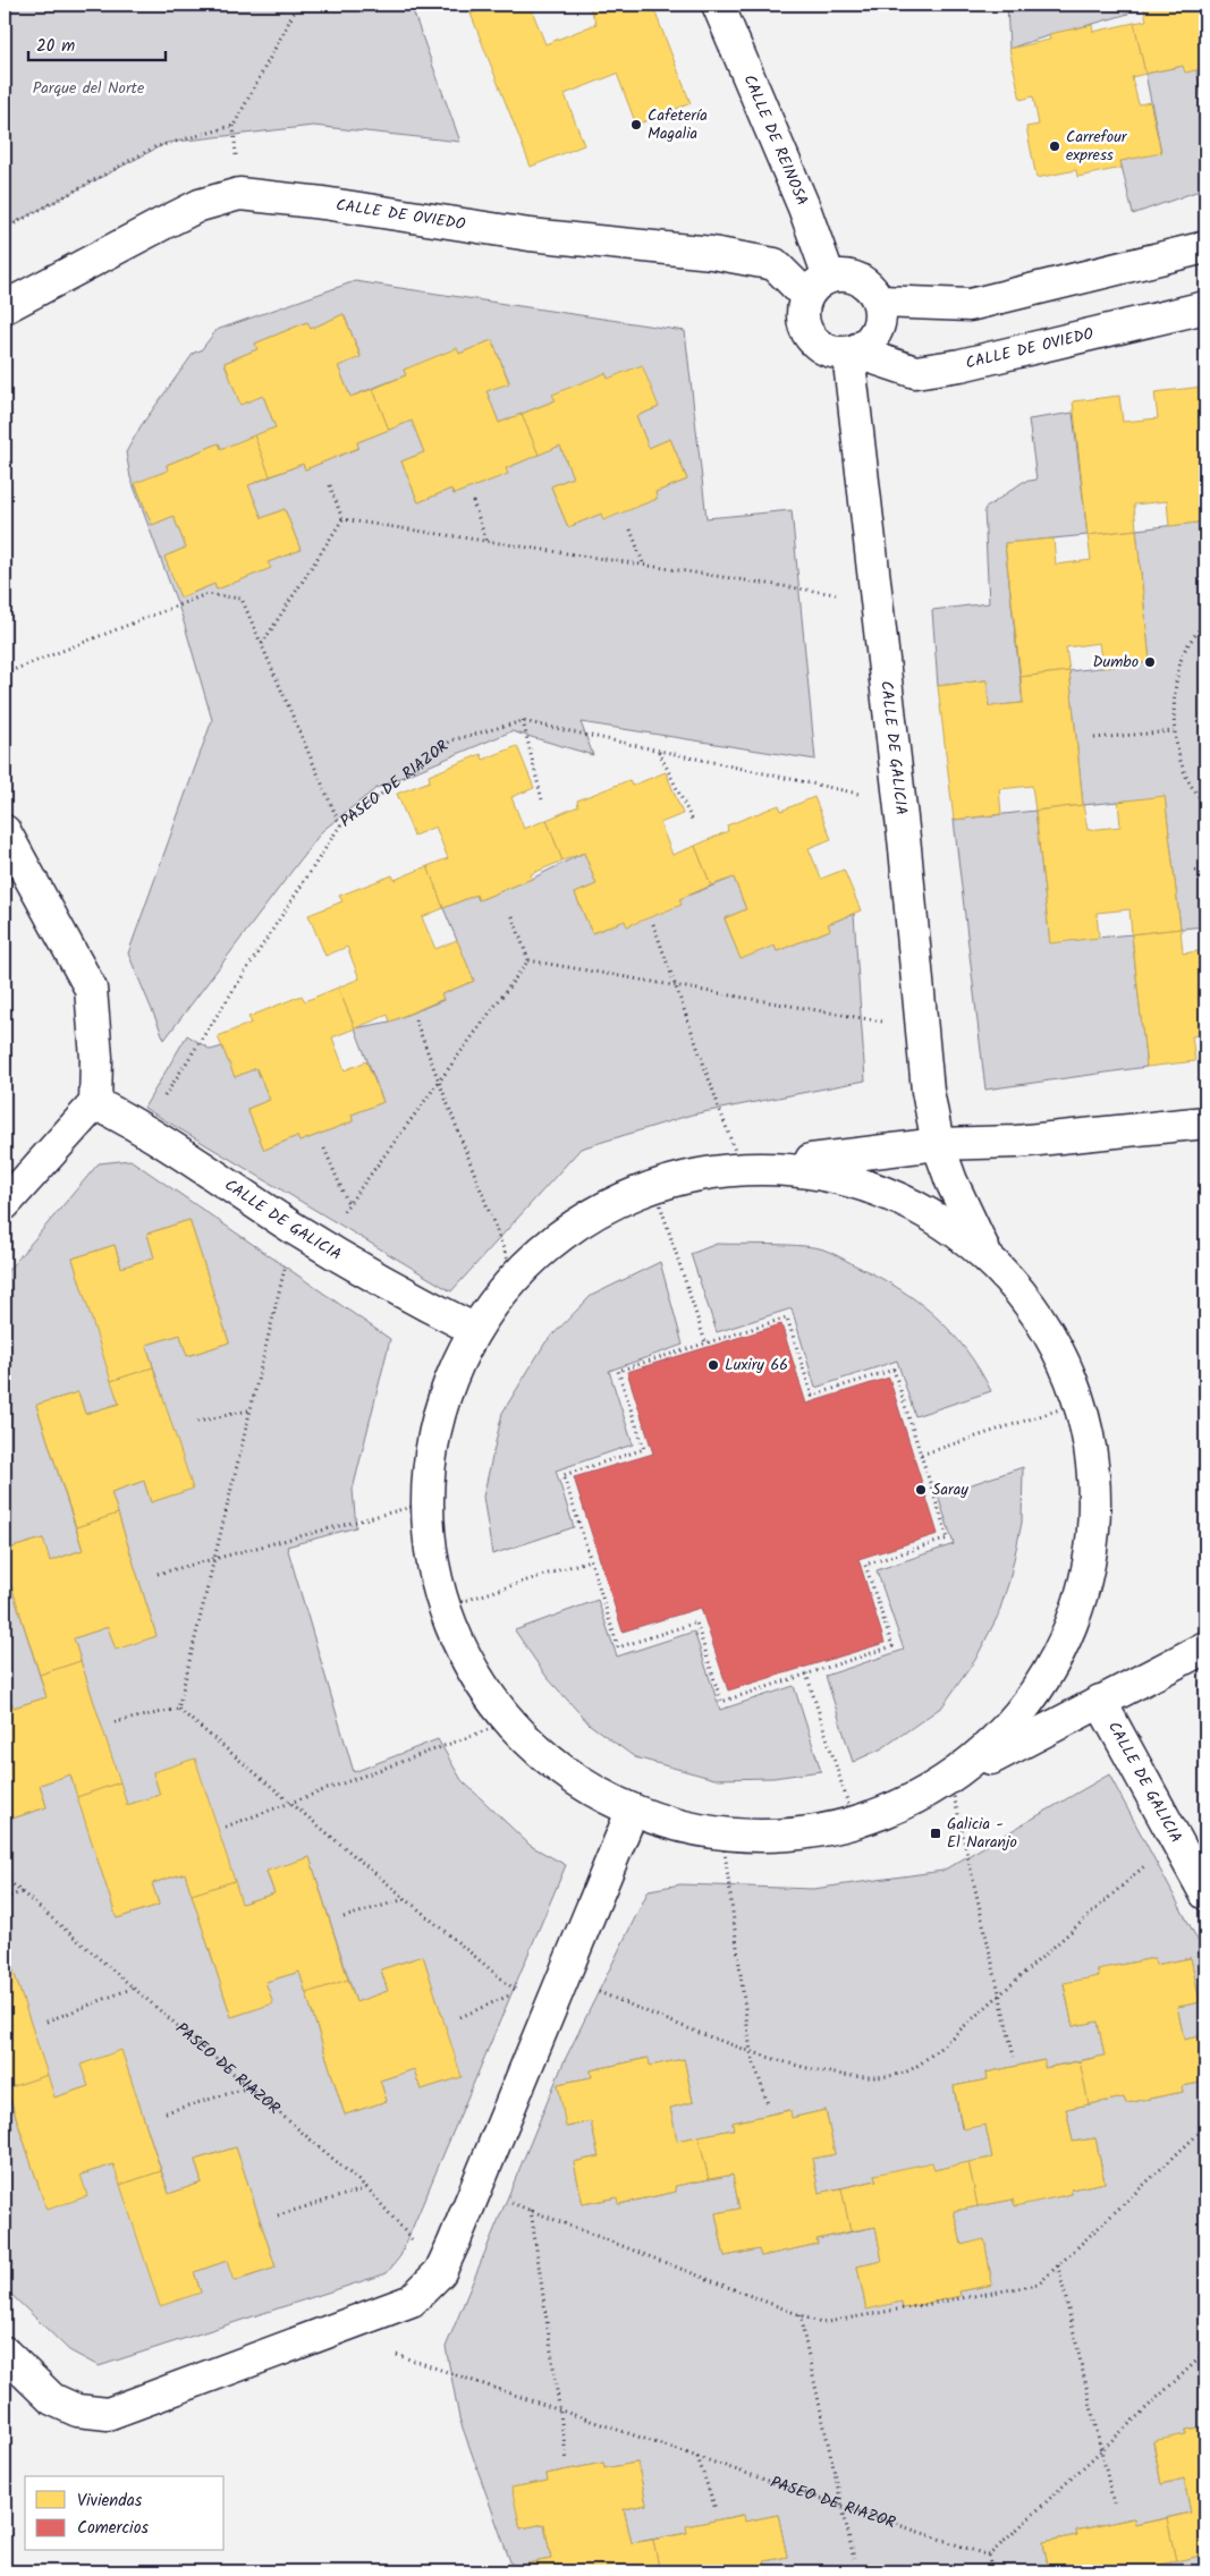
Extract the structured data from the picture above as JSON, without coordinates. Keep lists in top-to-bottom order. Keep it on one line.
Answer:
{"streets":{"street":["CALLE DE REINOSA","CALLE DE OVIEDO","CALLE DE GALICIA"],"path":["PASEO DE RIAZOR"]},"crossings":[["CALLE DE REINOSA","CALLE DE OVIEDO"],["CALLE DE REINOSA","CALLE DE GALICIA"],["CALLE DE OVIEDO","CALLE DE GALICIA"],["CALLE DE GALICIA","PASEO DE RIAZOR"]],"parks":["Parque del Norte"],"places":{"other":["Cafetería Magalia","Carrefour express","Dumbo","Luxiry 66","Saray"],"transit":["Galicia - El Naranjo"]},"legend":["Viviendas","Comercios"],"scale_bar":"20 m"}
